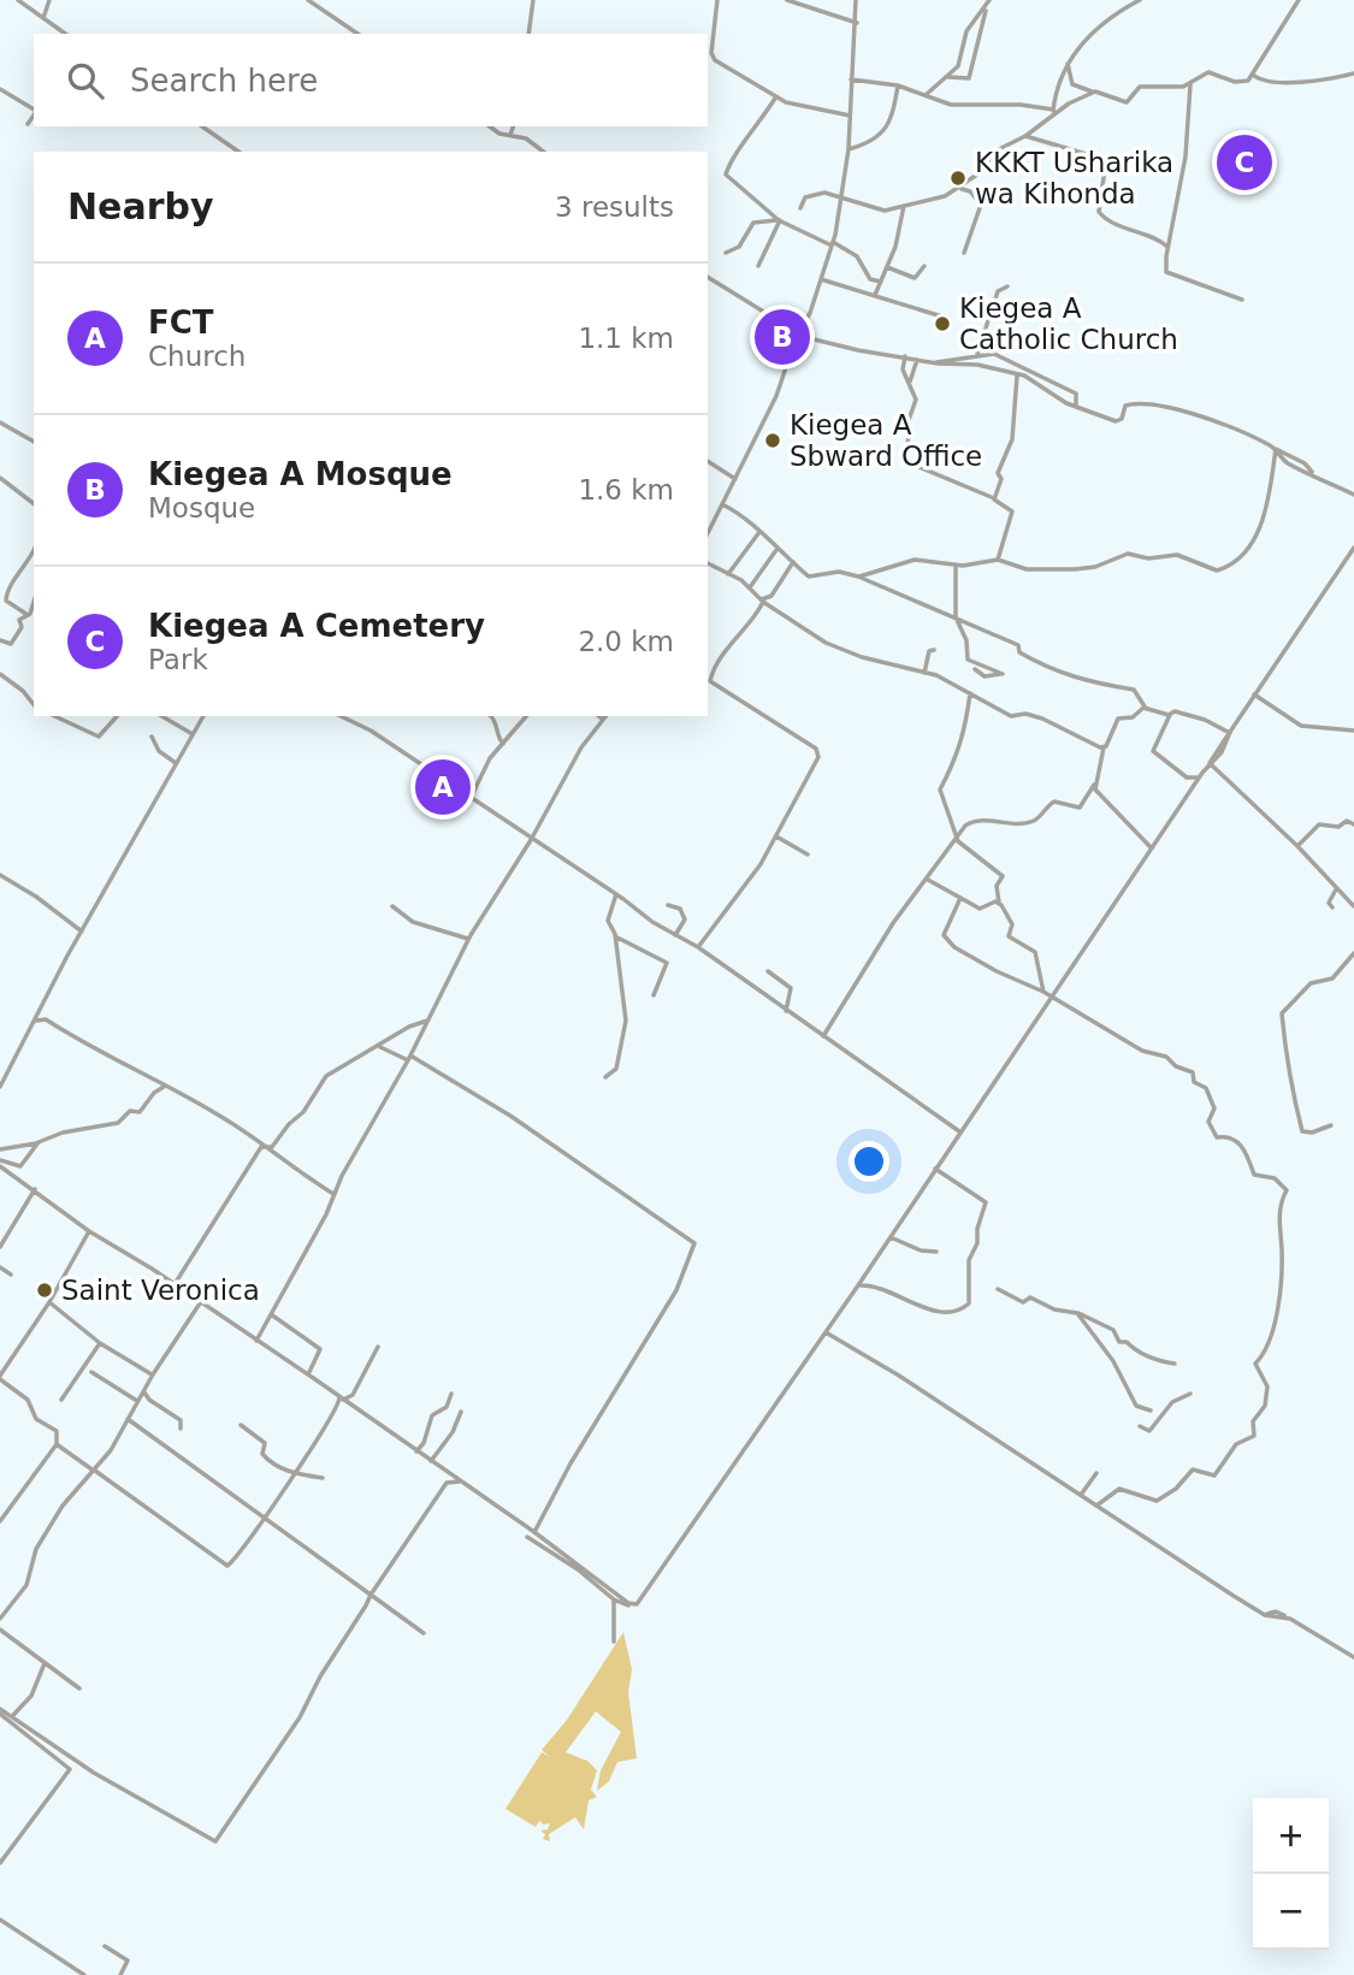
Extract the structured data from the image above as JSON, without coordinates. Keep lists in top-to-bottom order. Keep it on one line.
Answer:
{"places":["KKKT Usharika wa Kihonda","Kiegea A Catholic Church","Kiegea A Sbward Office","Saint Veronica"],"page":{"search":"Search here","pins":["C","B","A"],"heading":["Nearby","3 results"],"list":[{"mark":"A","name":"FCT","note":"Church","value":"1.1 km"},{"mark":"B","name":"Kiegea A Mosque","note":"Mosque","value":"1.6 km"},{"mark":"C","name":"Kiegea A Cemetery","note":"Park","value":"2.0 km"}],"map_buttons":["+","−"]}}
